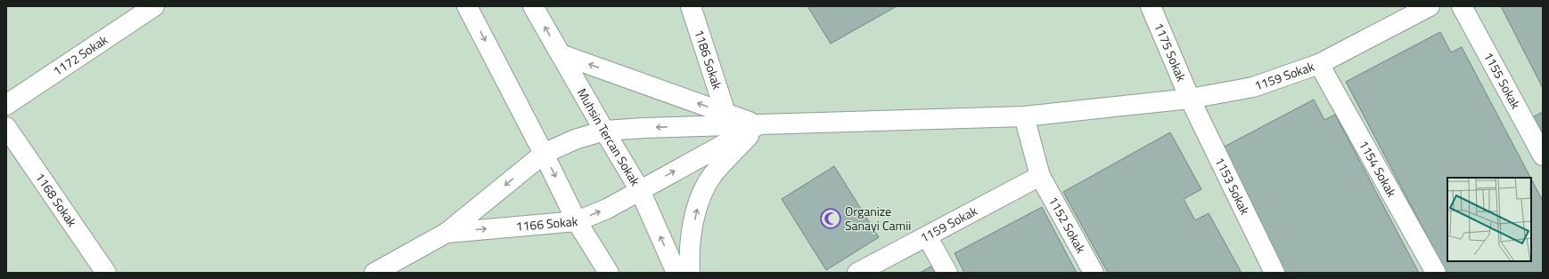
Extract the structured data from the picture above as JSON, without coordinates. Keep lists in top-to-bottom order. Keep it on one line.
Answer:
{"streets":{"street":["1175 Sokak","1172 Sokak","1186 Sokak","1159 Sokak","1155 Sokak","Muhsin Tercan Sokak","1154 Sokak","1153 Sokak","1168 Sokak","1166 Sokak","1152 Sokak"]},"crossings":[["1175 Sokak","1159 Sokak"],["1175 Sokak","1153 Sokak"],["1159 Sokak","1154 Sokak"],["1159 Sokak","1153 Sokak"],["1159 Sokak","1166 Sokak"],["1159 Sokak","1152 Sokak"],["Muhsin Tercan Sokak","1166 Sokak"]],"places":{"mosque":["Organize Sanayi Camii"]}}
